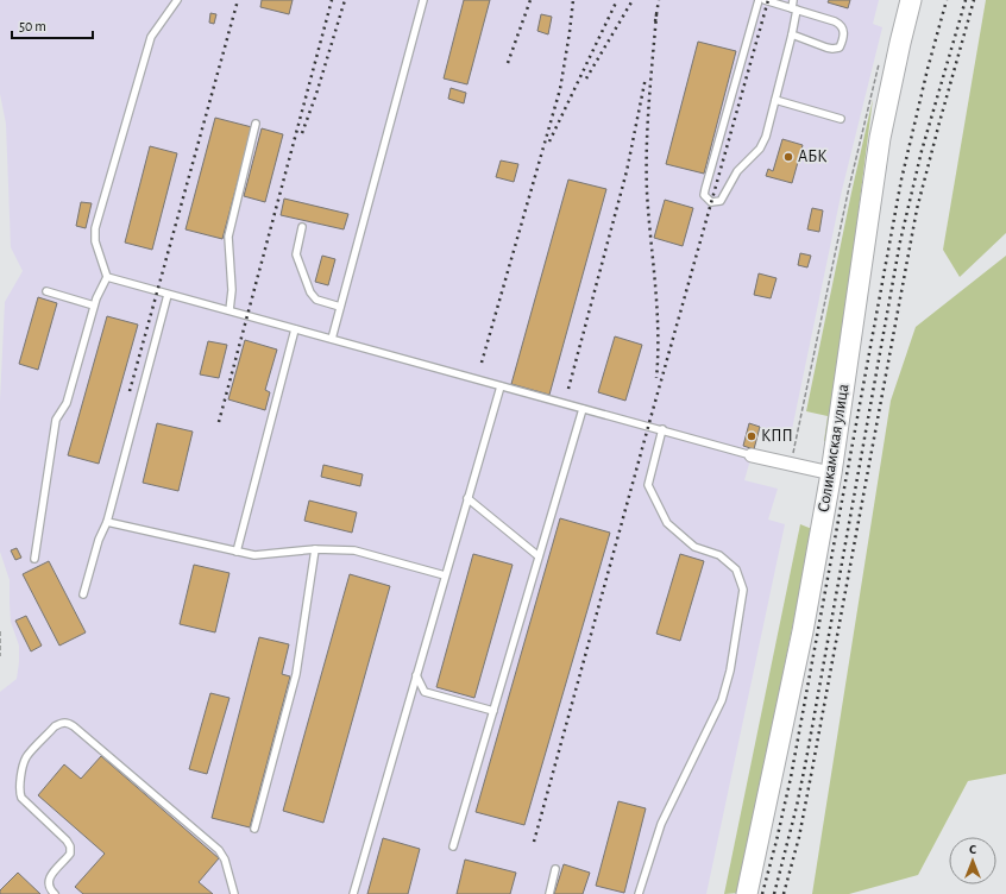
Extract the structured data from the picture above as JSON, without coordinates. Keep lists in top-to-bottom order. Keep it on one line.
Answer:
{"streets":{"main road":["Соликамская улица"]},"places":["АБК","КПП"],"scale_bar":"50 m","north":"top"}
